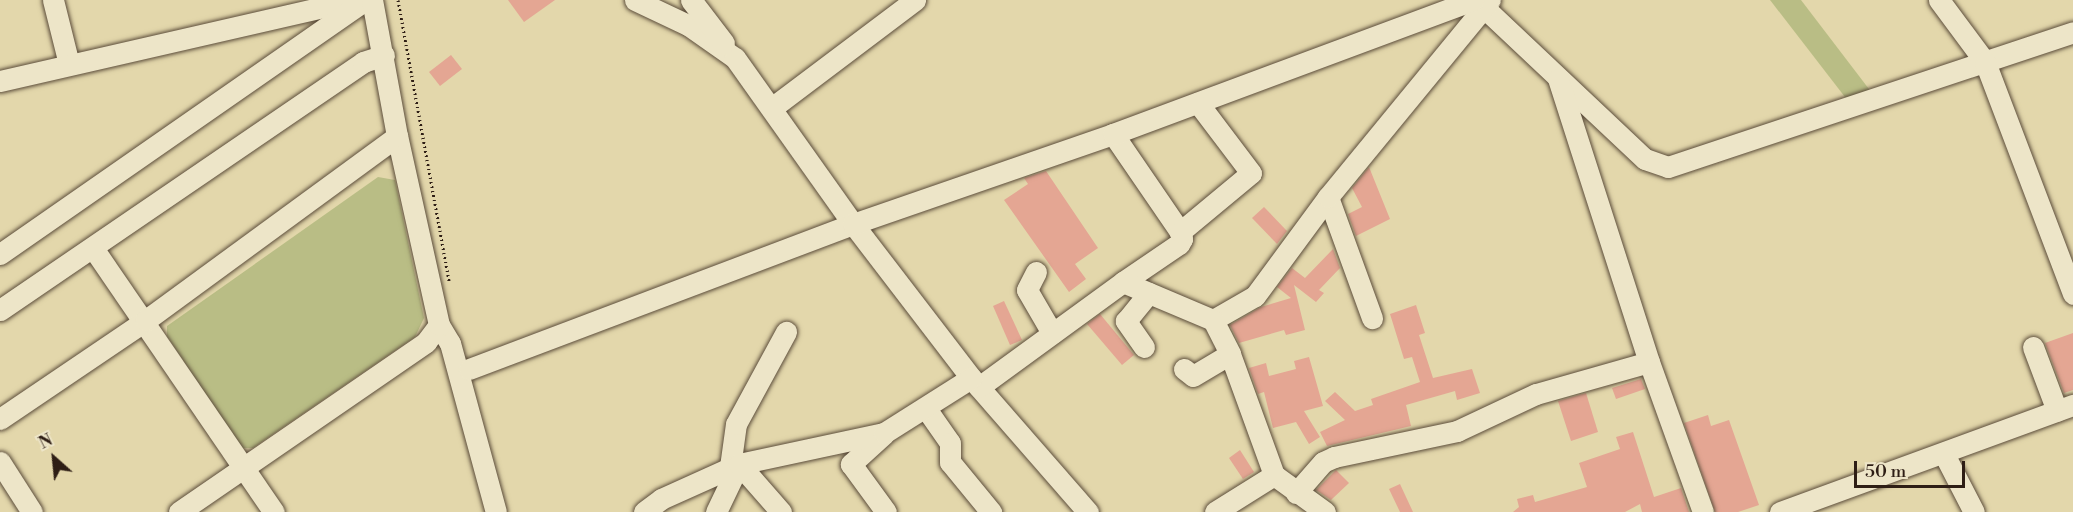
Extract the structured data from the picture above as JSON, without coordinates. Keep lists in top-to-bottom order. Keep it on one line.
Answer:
{"scale_bar":"50 m","north":"top left"}
